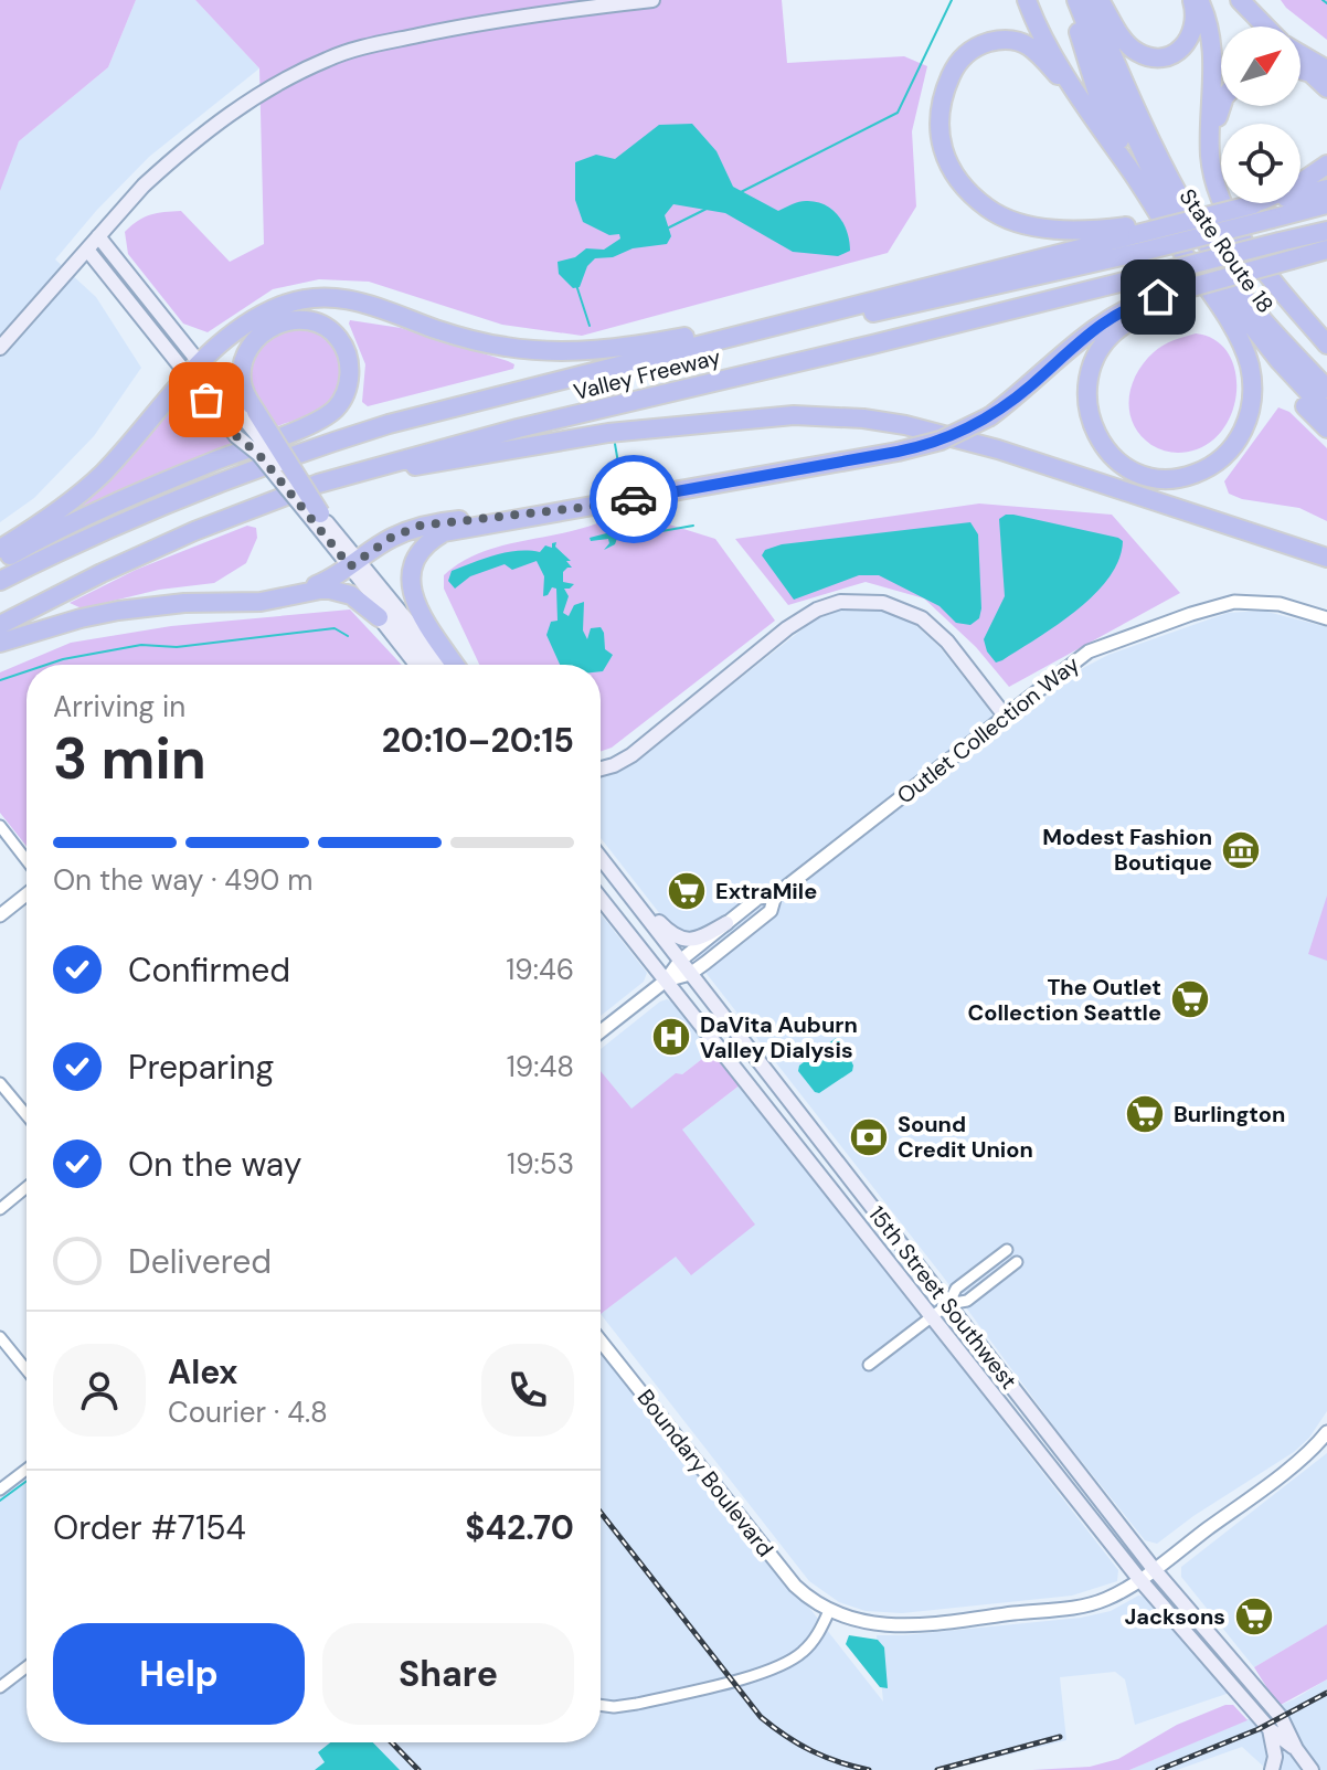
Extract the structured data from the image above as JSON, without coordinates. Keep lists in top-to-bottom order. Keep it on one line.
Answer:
{"streets":{"highway":["State Route 18","Valley Freeway"],"main road":["15th Street Southwest"],"street":["Outlet Collection Way","Boundary Boulevard"]},"crossings":[["Outlet Collection Way","15th Street Southwest"]],"places":{"museum":["Modest Fashion Boutique"],"supermarket":["ExtraMile","The Outlet Collection Seattle","Burlington","Jacksons"],"hospital":["DaVita Auburn Valley Dialysis"],"bank":["Sound Credit Union"]},"north":"top right","page":{"heading":["3 min","Arriving in","20:10–20:15"],"panel":["Alex","Courier · 4.8","Order #7154","$42.70"],"bar":"On the way · 490 m","list":[["Confirmed","19:46"],["Preparing","19:48"],["On the way","19:53"],"Delivered"],"buttons":["Help","Share"]}}
